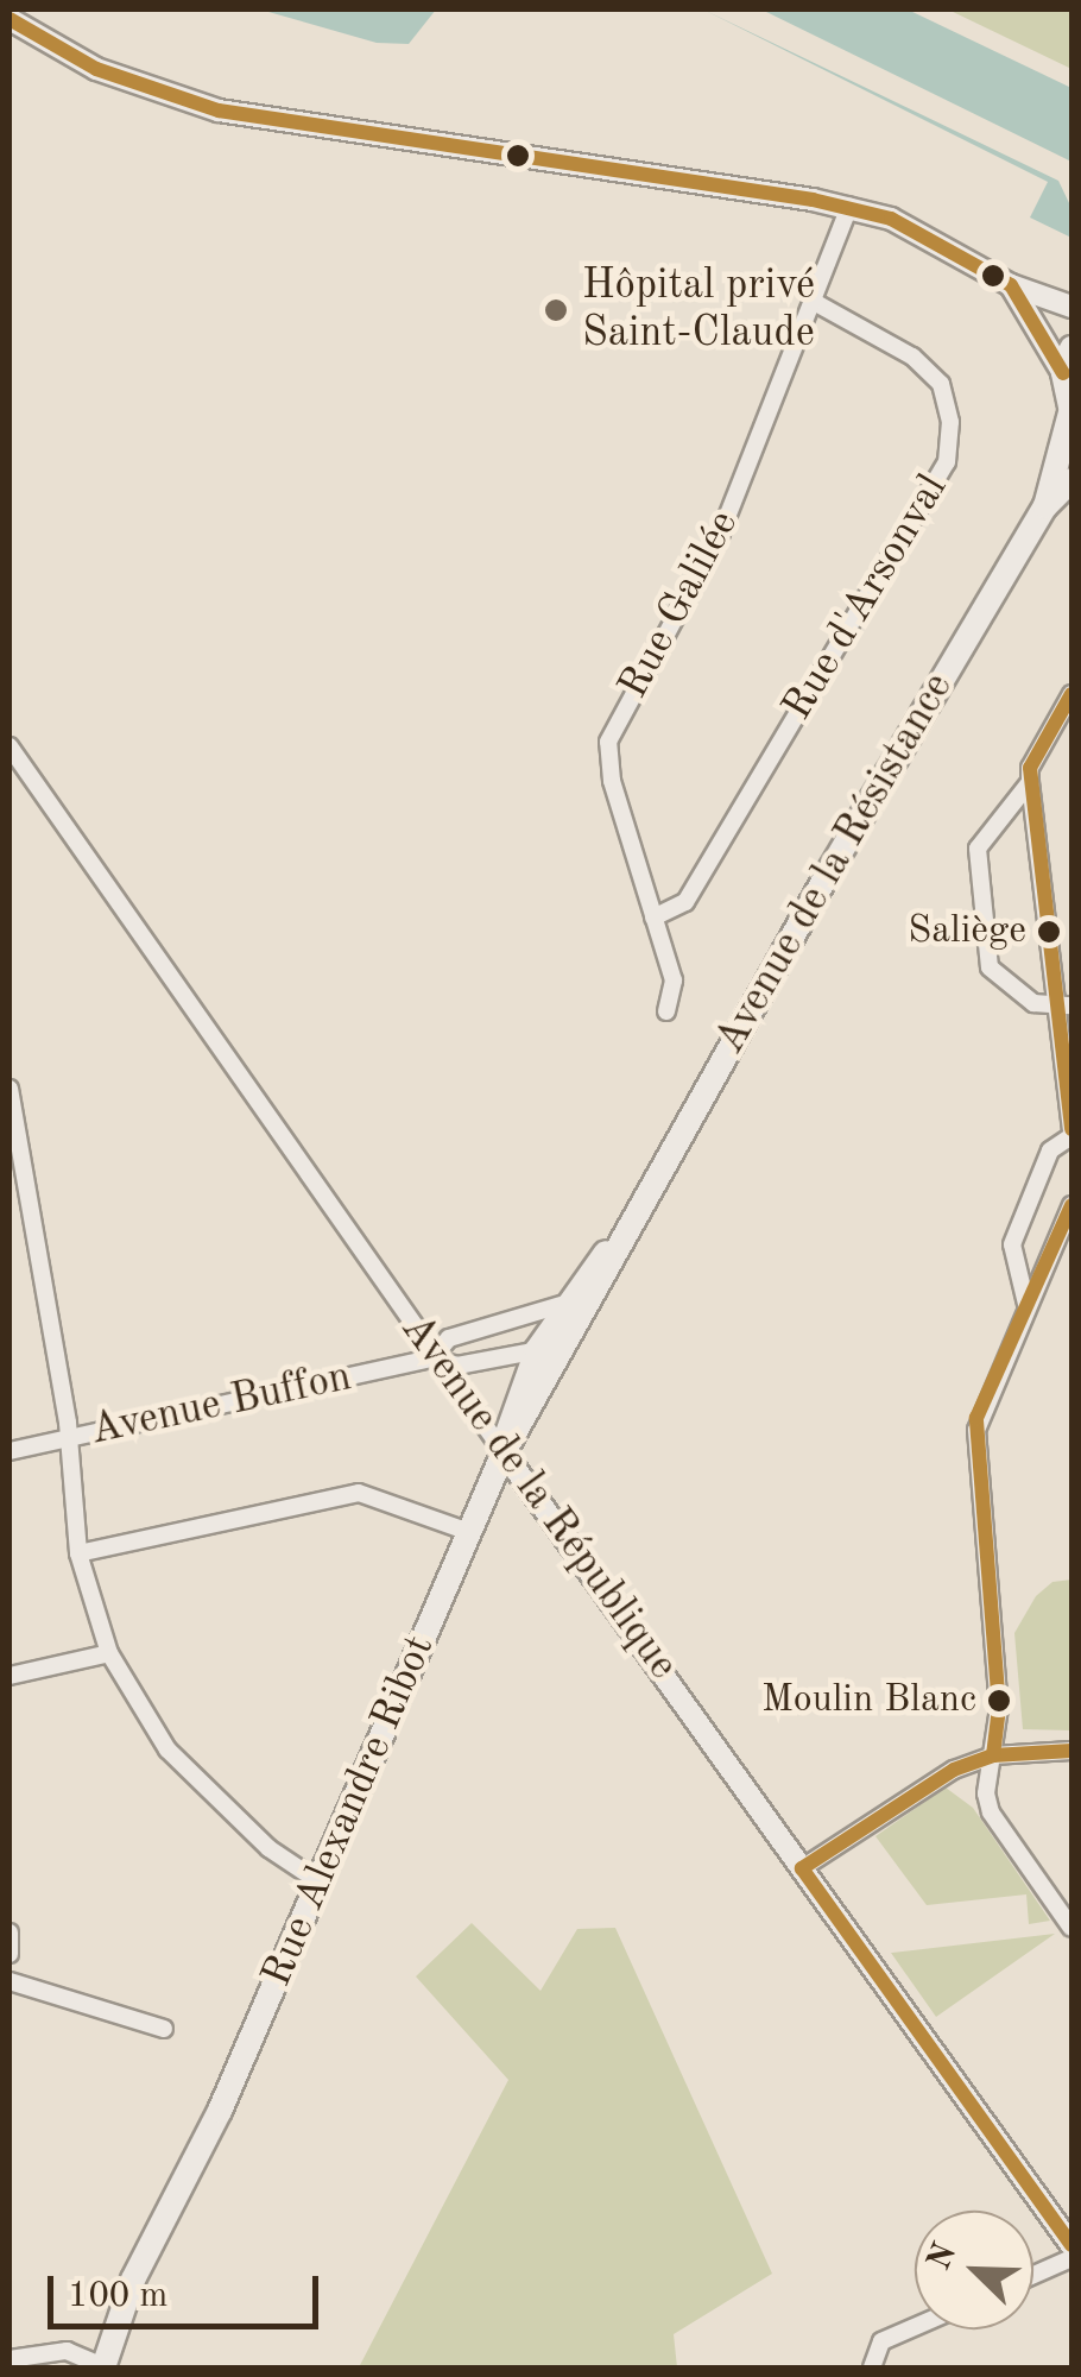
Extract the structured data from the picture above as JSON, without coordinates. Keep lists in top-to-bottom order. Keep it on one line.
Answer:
{"streets":{"main road":["Avenue de la Résistance","Rue Alexandre Ribot"],"street":["Rue d'Arsonval","Rue Galilée","Avenue Buffon","Avenue de la République"]},"crossings":[["Rue d'Arsonval","Rue Galilée"],["Avenue de la Résistance","Avenue Buffon"],["Avenue de la Résistance","Avenue de la République"],["Avenue de la Résistance","Rue Alexandre Ribot"],["Avenue Buffon","Avenue de la République"],["Avenue de la République","Rue Alexandre Ribot"]],"places":["Hôpital privé Saint-Claude","Saliège","Moulin Blanc"],"scale_bar":"100 m","north":"top left"}
